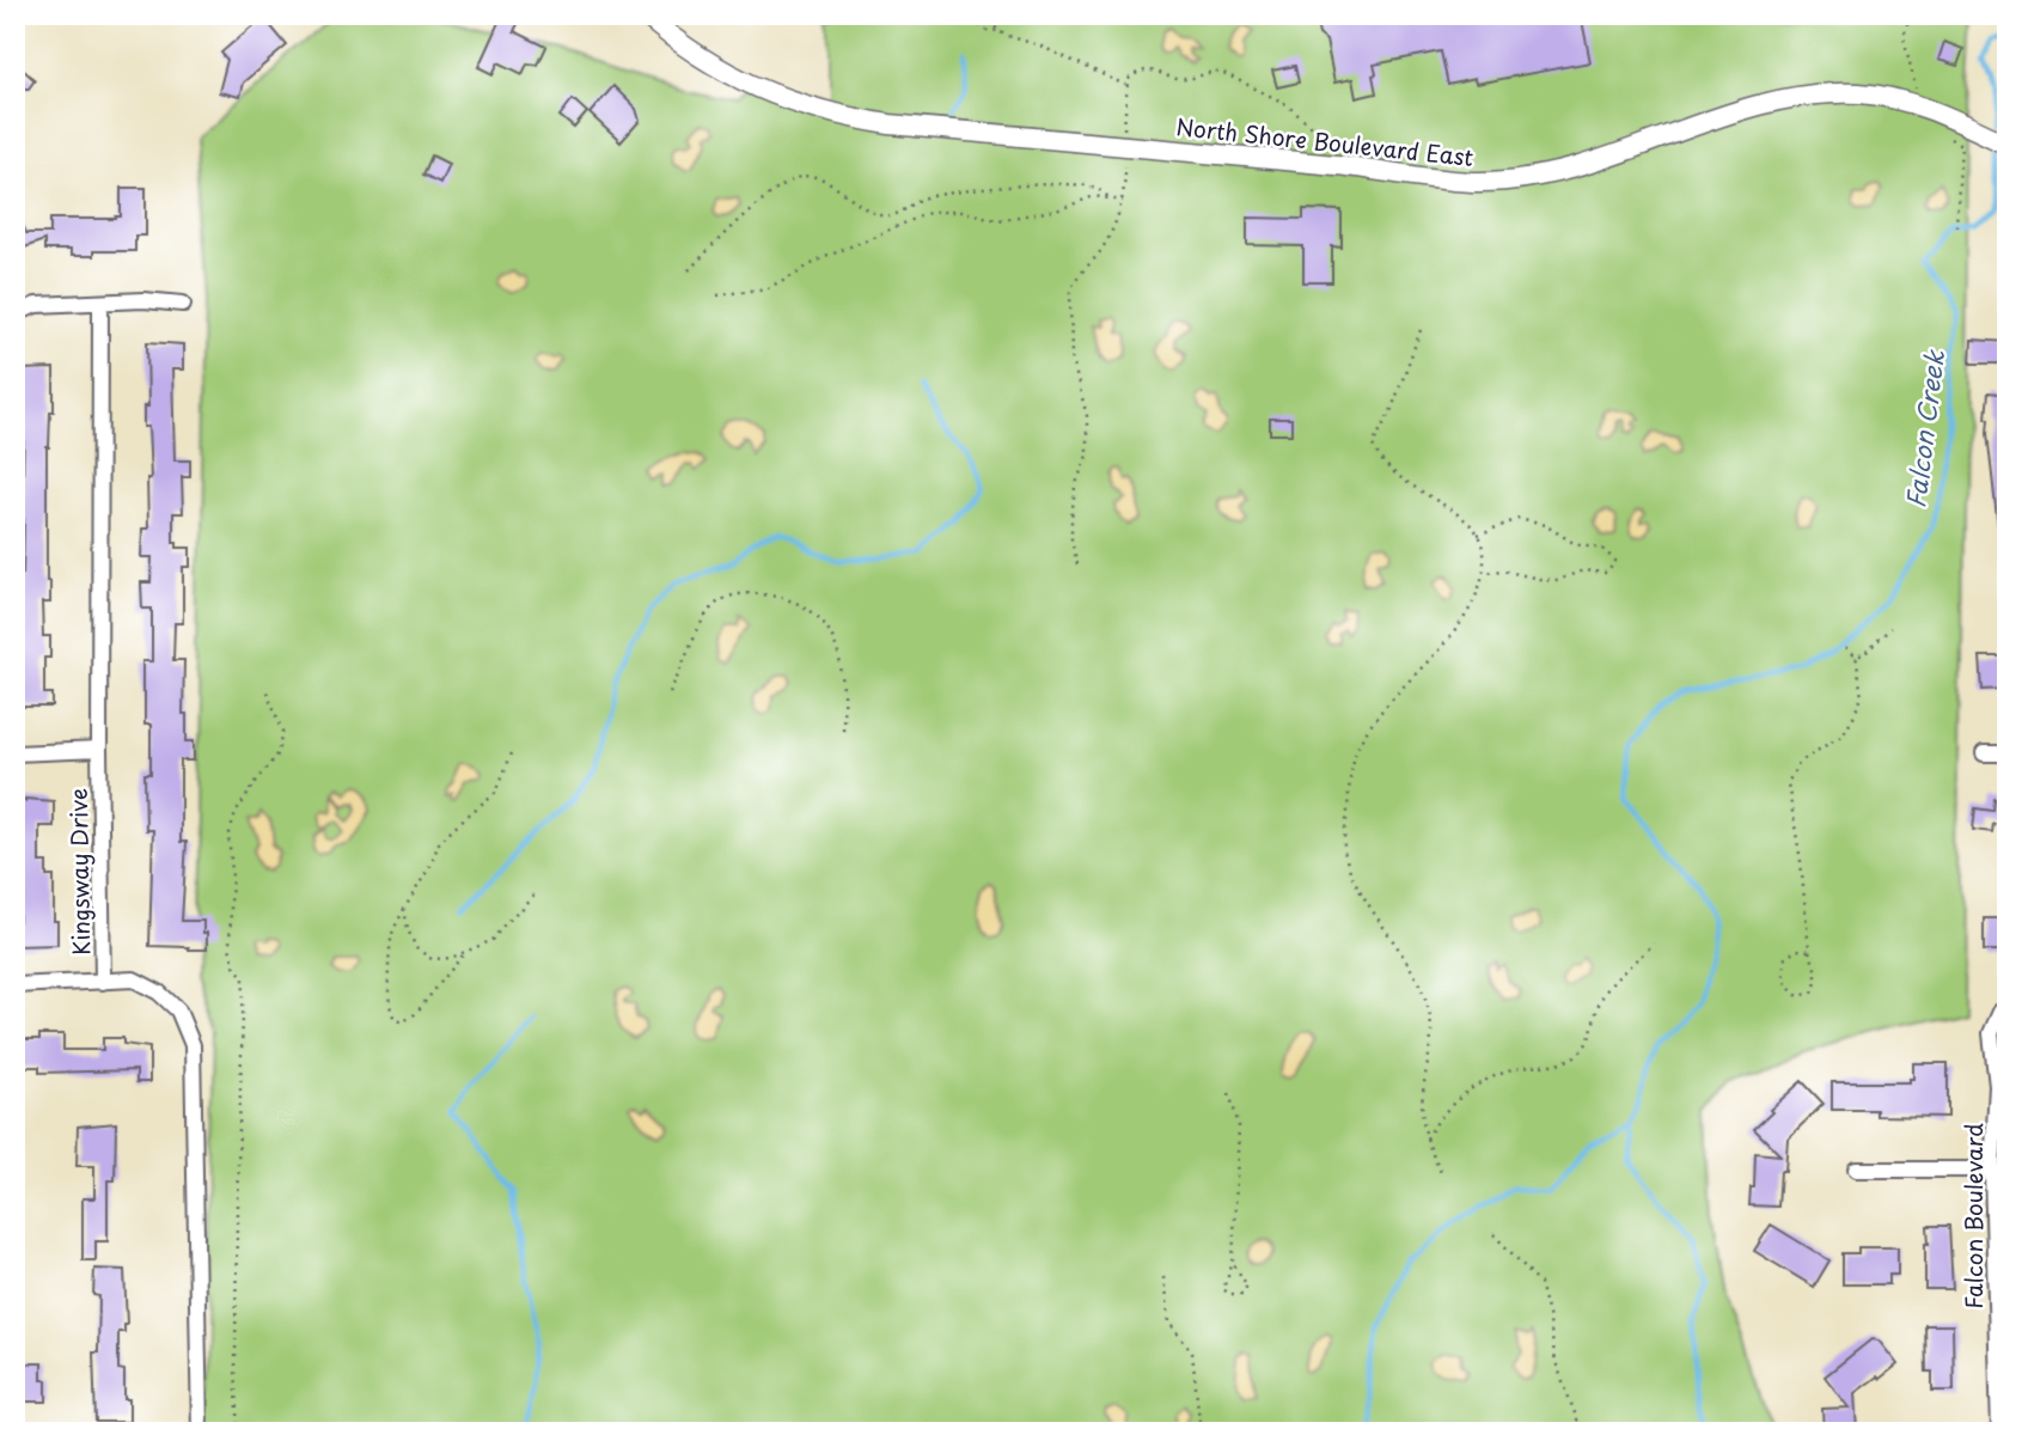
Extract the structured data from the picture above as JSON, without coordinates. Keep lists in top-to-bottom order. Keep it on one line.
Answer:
{"streets":{"street":["North Shore Boulevard East","Kingsway Drive","Falcon Boulevard"]},"water":["Falcon Creek"]}
